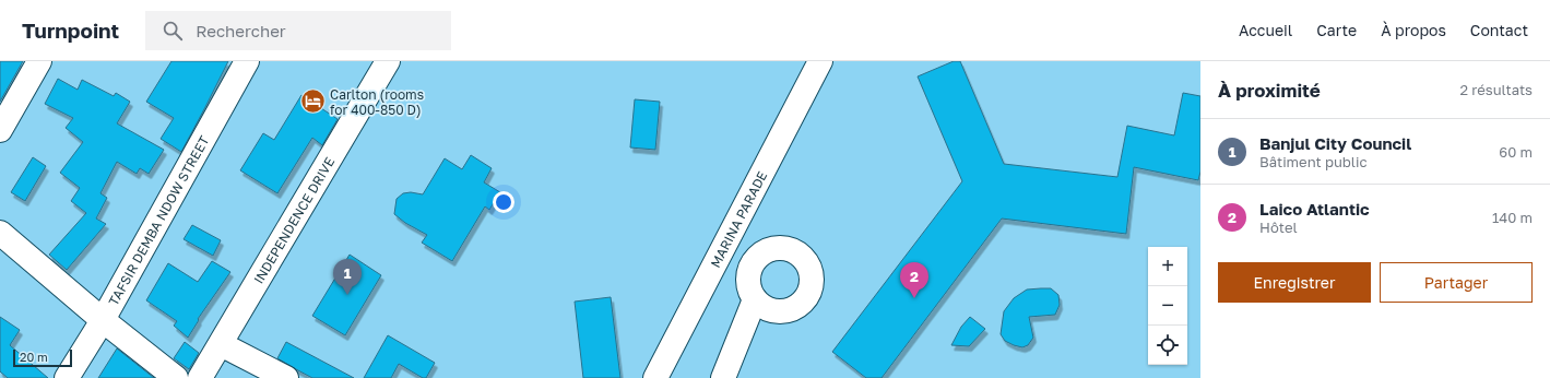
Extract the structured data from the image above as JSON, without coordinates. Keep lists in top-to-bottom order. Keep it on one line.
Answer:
{"streets":{"main road":["INDEPENDENCE DRIVE","MARINA PARADE","TAFSIR DEMBA NDOW STREET"]},"places":{"hotel":["Carlton (rooms for 400-850 D)"]},"scale_bar":"20 m","page":{"header":"Turnpoint","search":"Rechercher","nav":["Accueil","Carte","À propos","Contact"],"heading":["À proximité","2 résultats"],"list":[{"mark":"1","name":"Banjul City Council","note":"Bâtiment public","value":"60 m"},{"mark":"2","name":"Laico Atlantic","note":"Hôtel","value":"140 m"}],"map_buttons":["+","−"],"buttons":["Enregistrer","Partager"],"pins":["1","2"],"scale":"20 m"}}
